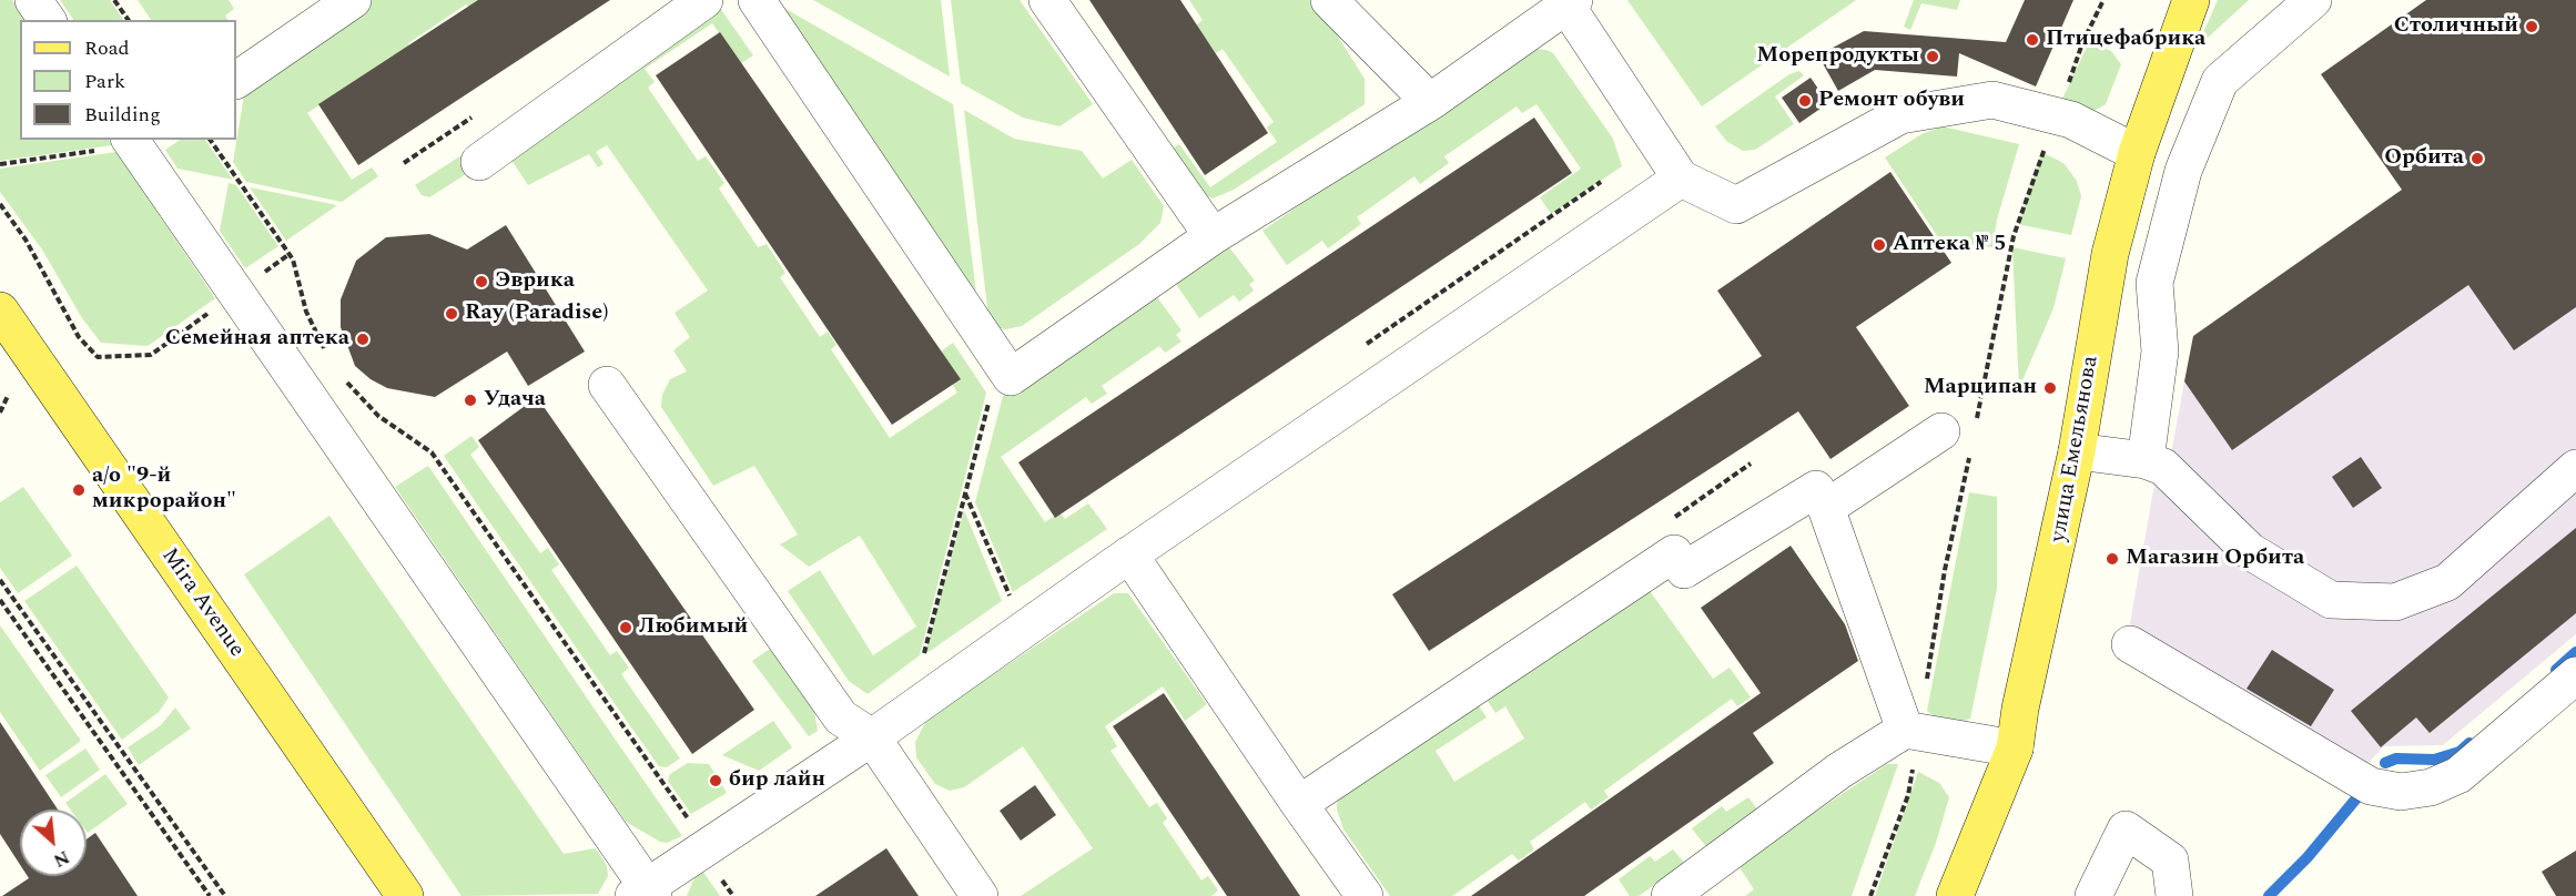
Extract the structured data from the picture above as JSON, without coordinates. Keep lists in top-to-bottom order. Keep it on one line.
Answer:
{"streets":{"main road":["улица Емельянова","Mira Avenue"]},"places":["Столичный","Птицефабрика","Морепродукты","Ремонт обуви","Орбита","Аптека № 5","Эврика","Ray (Paradise)","Семейная аптека","Марципан","Удача","а/о \"9-й микрорайон\"","Магазин Орбита","Любимый","бир лайн"],"legend":["Road","Park","Building"],"north":"bottom right"}
